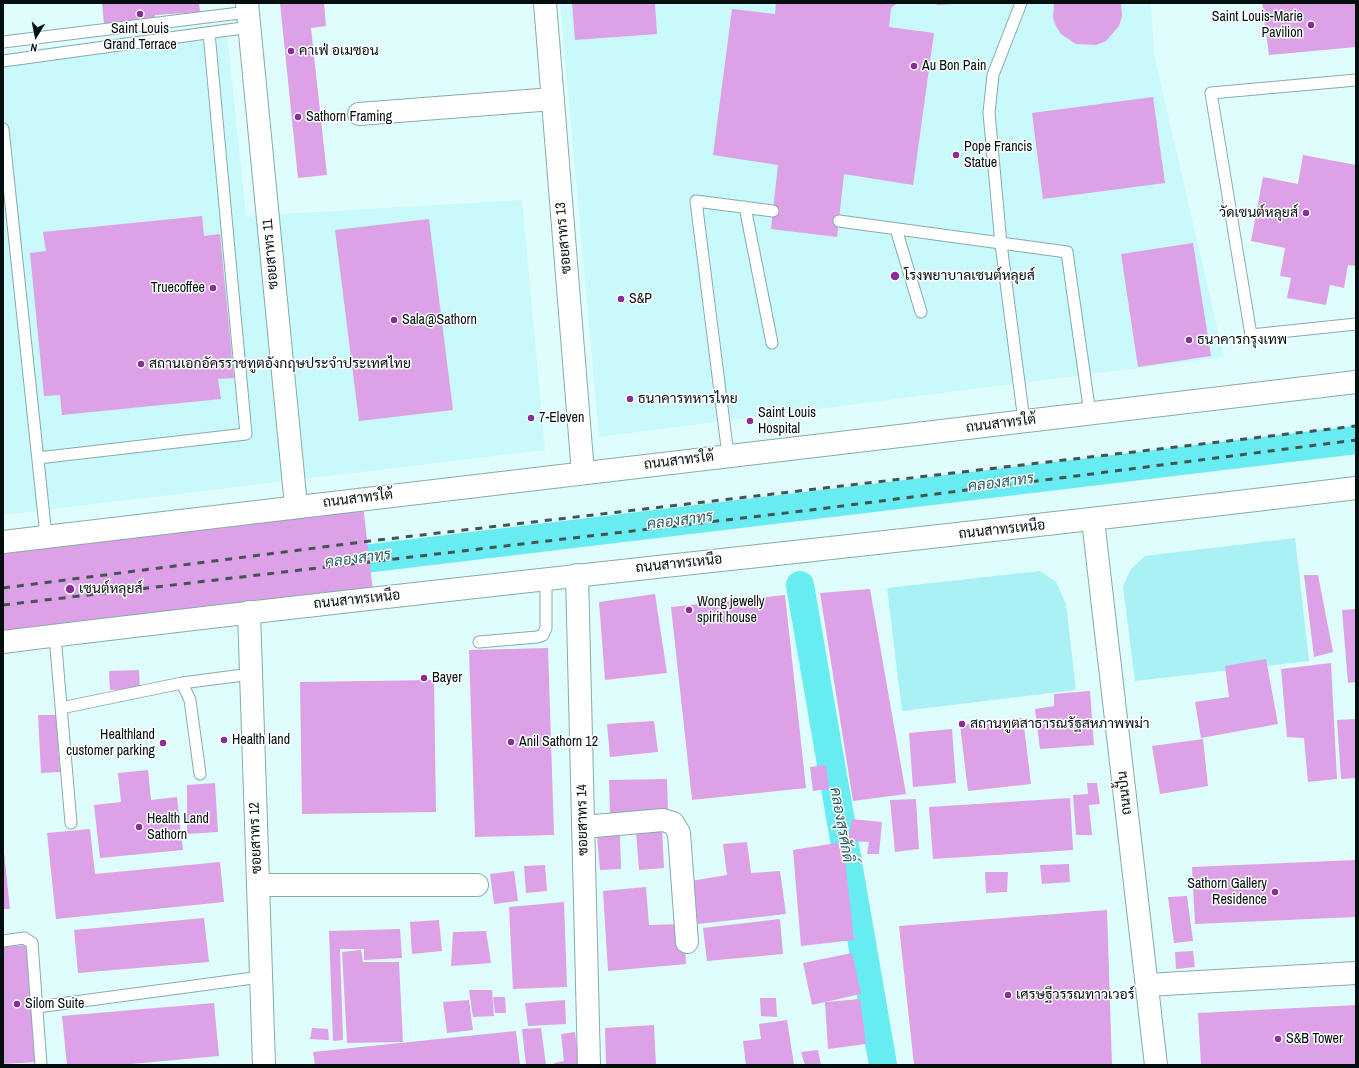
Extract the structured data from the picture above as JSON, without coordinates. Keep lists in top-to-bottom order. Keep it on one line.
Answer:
{"streets":{"street":["ซอยสาทร 13","ซอยสาทร 11","ถนนสาทรใต้","ถนนสาทรเหนือ","ถนนปั้น","ซอยสาทร 14","ซอยสาทร 12"]},"crossings":[["ซอยสาทร 13","ถนนสาทรใต้"],["ซอยสาทร 11","ถนนสาทรใต้"],["ถนนสาทรเหนือ","ถนนปั้น"],["ถนนสาทรเหนือ","ซอยสาทร 14"],["ถนนสาทรเหนือ","ซอยสาทร 12"]],"water":["คลองสาทร","คลองสุรศักดิ์"],"places":["Saint Louis Grand Terrace","Saint Louis-Marie Pavilion","คาเฟ่ อเมซอน","Au Bon Pain","Sathorn Framing","Pope Francis Statue","วัดเซนต์หลุยส์","โรงพยาบาลเซนต์หลุยส์","Truecoffee","S&P","Sala@Sathorn","ธนาคารกรุงเทพ","สถานเอกอัครราชทูตอังกฤษประจำประเทศไทย","ธนาคารทหารไทย","7-Eleven","Saint Louis Hospital","เซนต์หลุยส์","Wong jewelly spirit house","Bayer","สถานทูตสาธารณรัฐสหภาพพม่า","Health land","Anil Sathorn 12","Healthland customer parking","Health Land Sathorn","Sathorn Gallery Residence","เศรษฐีวรรณทาวเวอร์","Silom Suite","S&B Tower"],"north":"bottom"}
